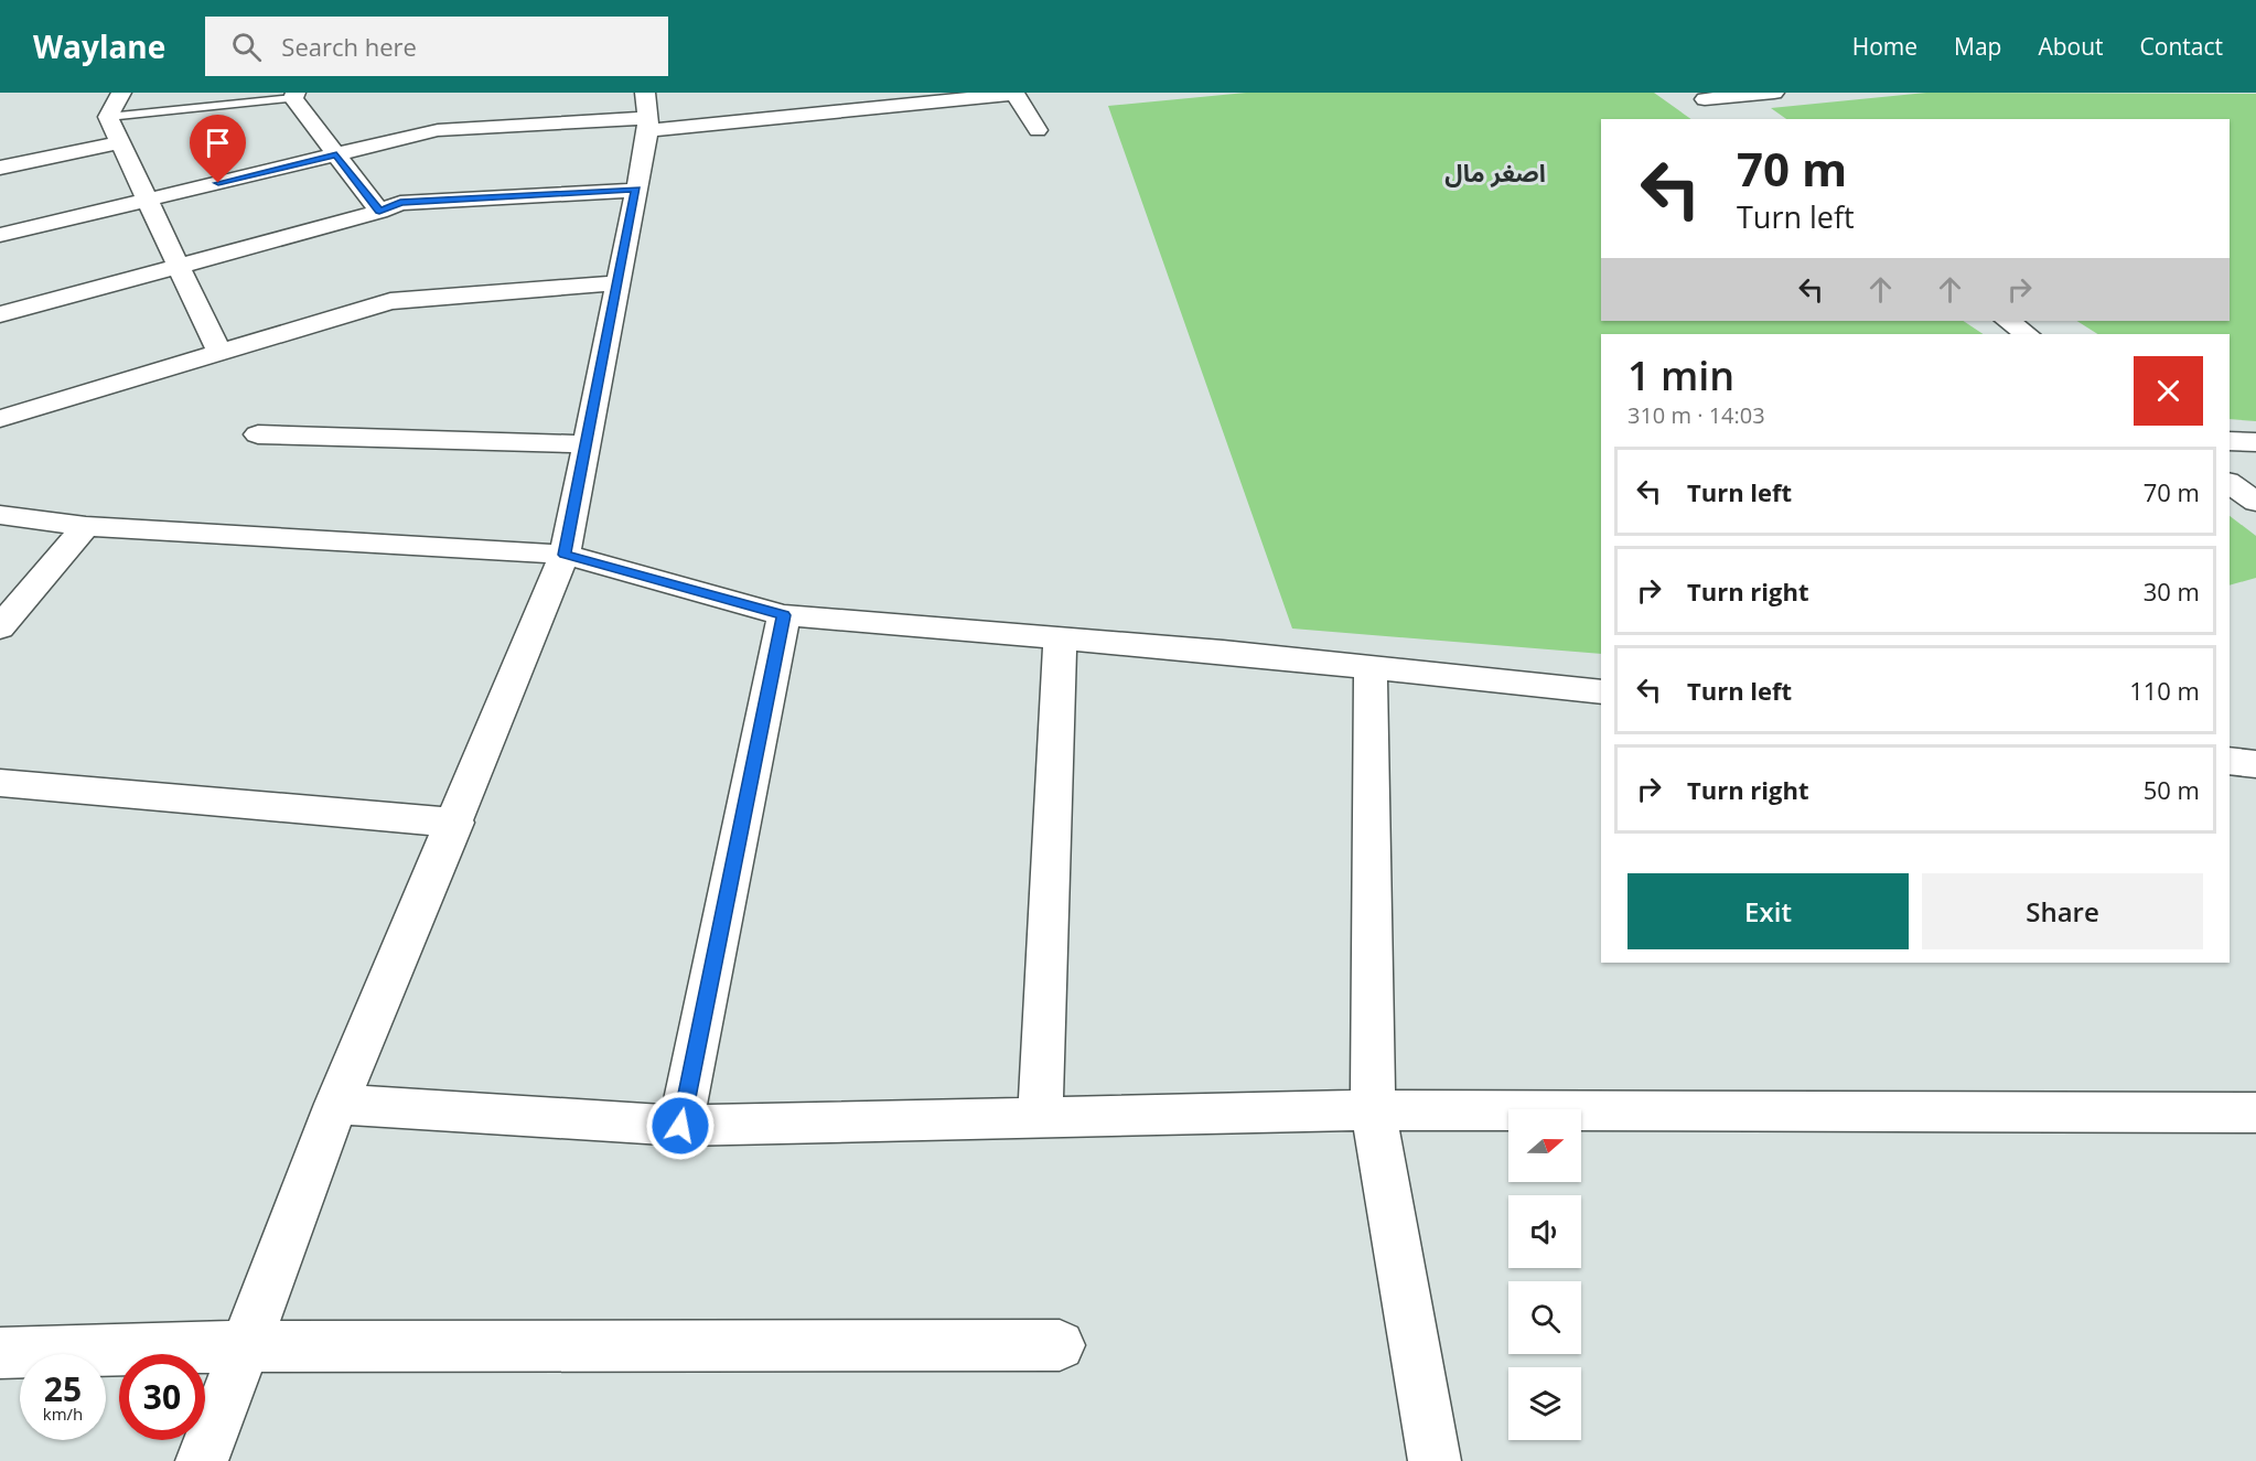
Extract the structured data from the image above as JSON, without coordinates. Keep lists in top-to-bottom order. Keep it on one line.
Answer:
{"districts":["اصغر مال"],"north":"right","page":{"header":"Waylane","search":"Search here","nav":["Home","Map","About","Contact"],"turn":["70 m","Turn left"],"heading":["1 min","310 m · 14:03"],"list":[{"name":"Turn left","value":"70 m"},{"name":"Turn right","value":"30 m"},{"name":"Turn left","value":"110 m"},{"name":"Turn right","value":"50 m"}],"buttons":["Exit","Share"],"speed":"25 km/h","limit":"30"}}
